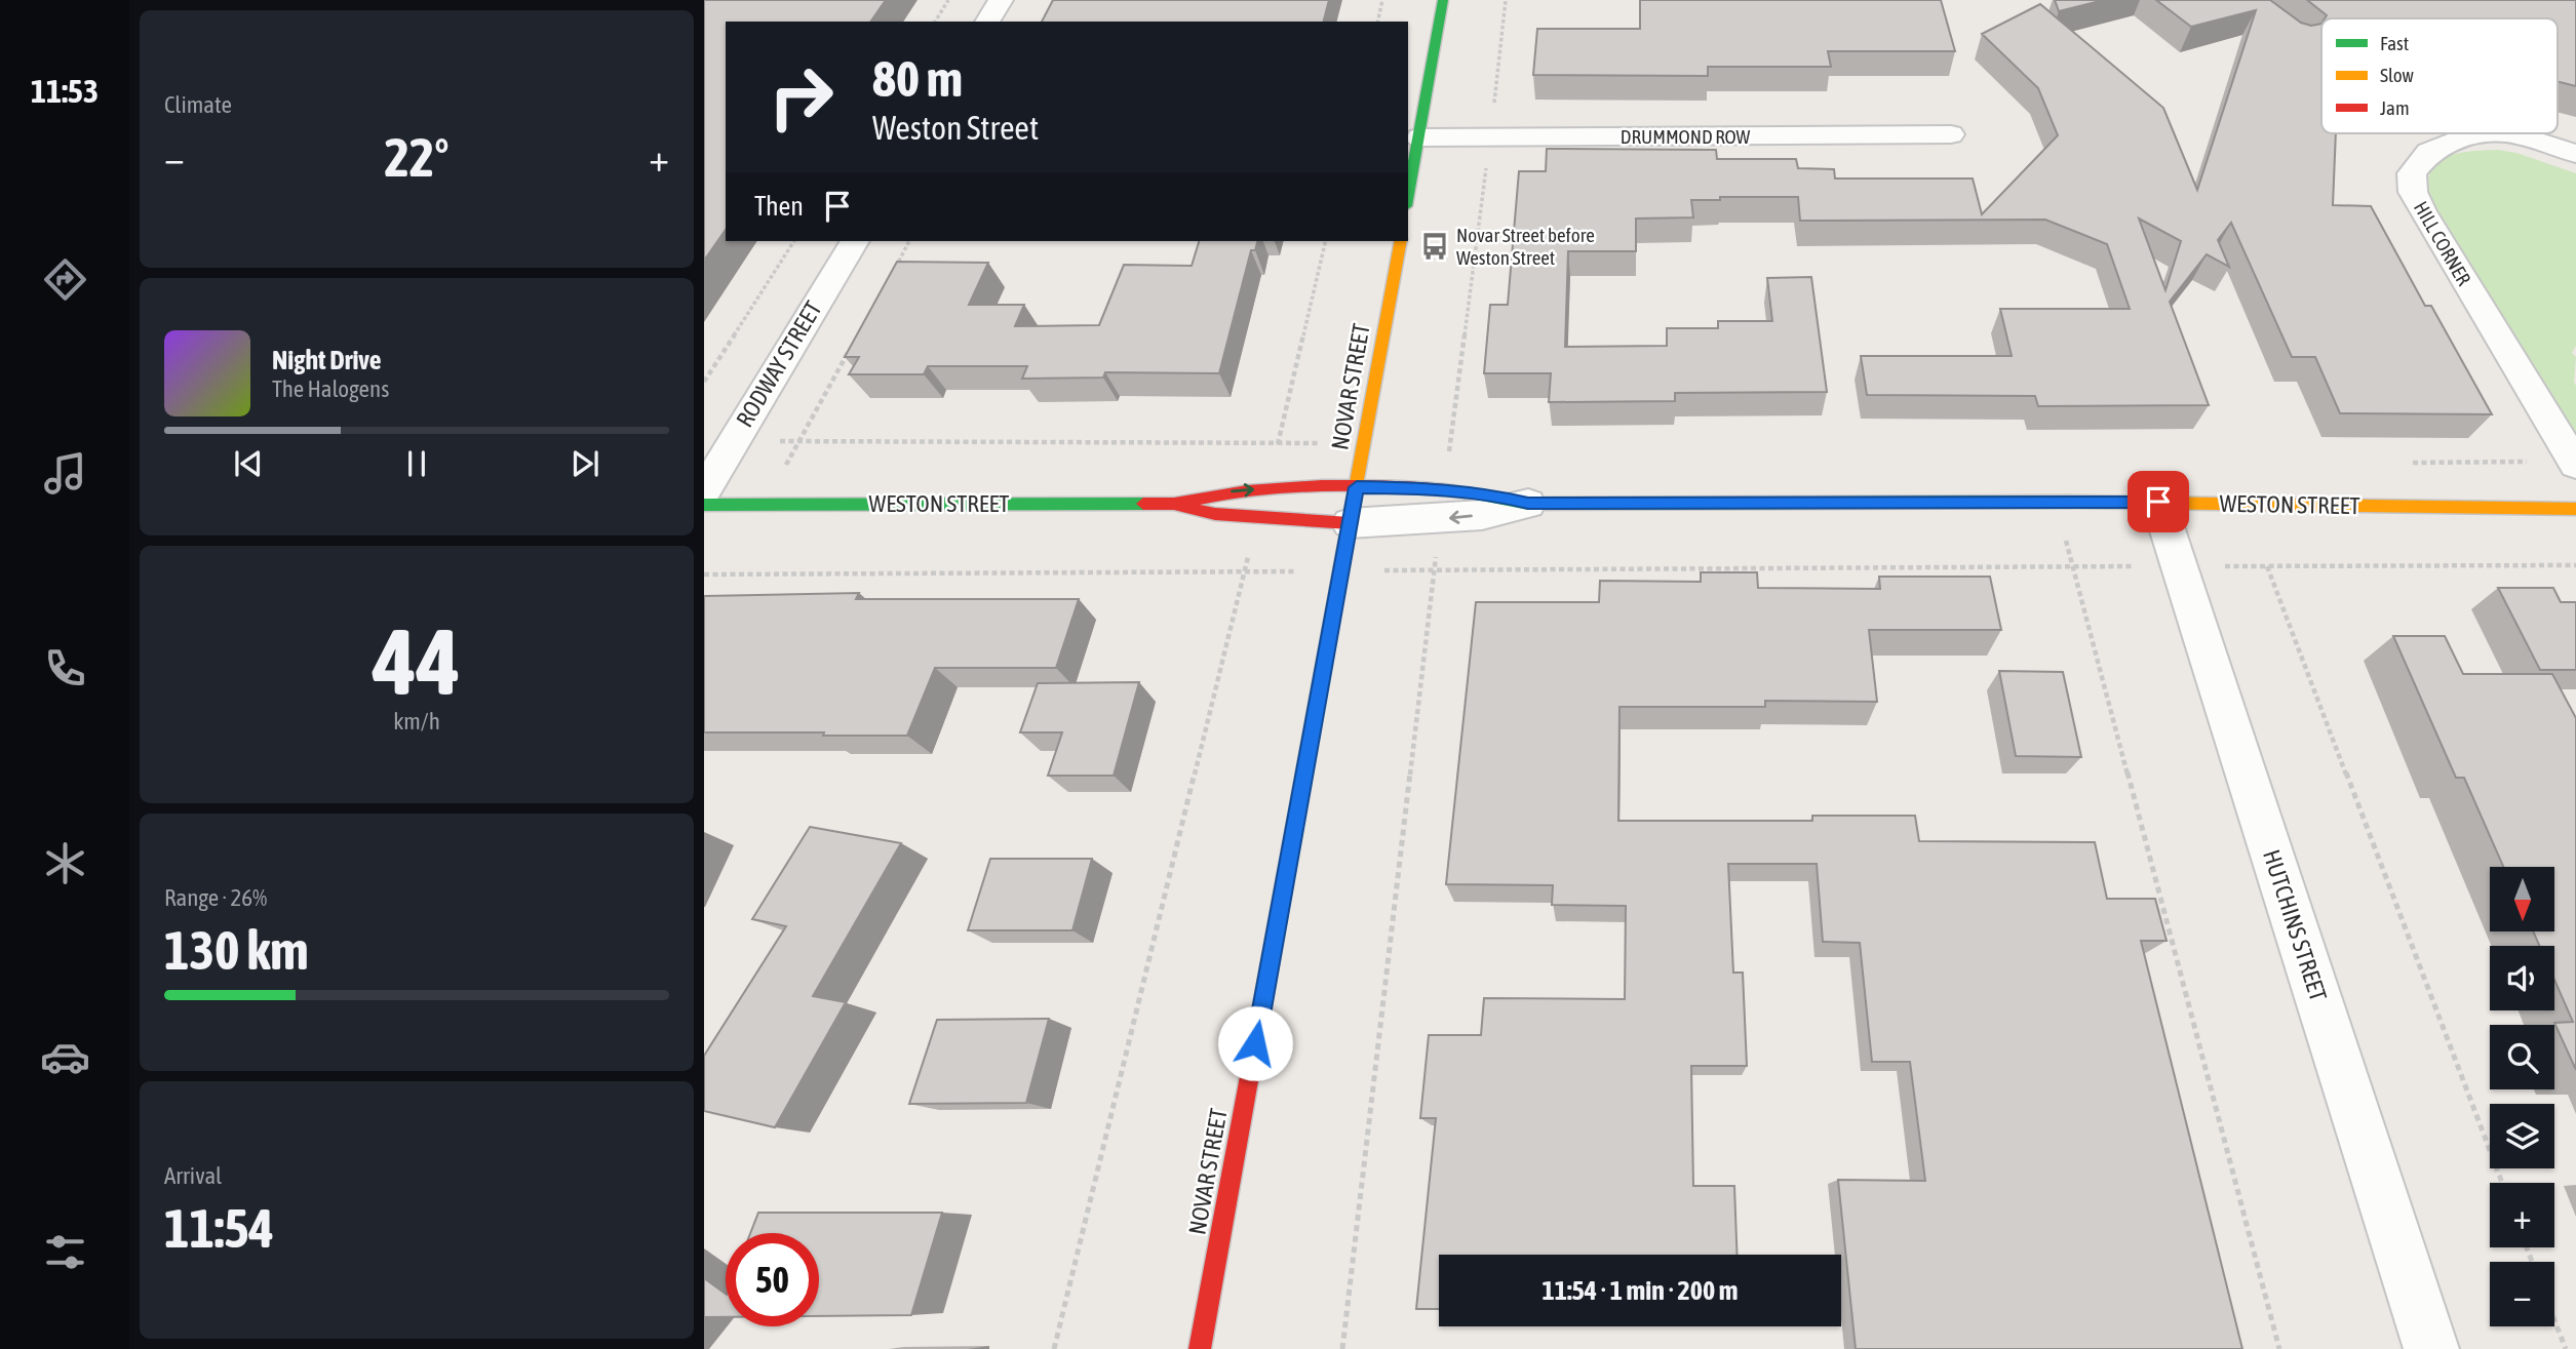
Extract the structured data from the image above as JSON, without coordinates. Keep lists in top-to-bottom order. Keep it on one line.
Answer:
{"streets":{"street":["DRUMMOND ROW","HILL CORNER","RODWAY STREET","NOVAR STREET","WESTON STREET","HUTCHINS STREET"]},"crossings":[["NOVAR STREET","WESTON STREET"],["WESTON STREET","HUTCHINS STREET"]],"places":{"bus stop":["Novar Street before Weston Street"]},"legend":["Fast","Slow","Jam"],"north":"bottom","page":{"tabs":"11:53","tile":["Climate",["44","km/h"],["Range · 26%","130 km"],["Arrival","11:54"]],"turn":["80 m","Weston Street"],"heat":["−","22°","+"],"then":"Then","song":["Night Drive","The Halogens"],"map_buttons":["+","−"],"limit":"50","trip":"11:54 · 1 min · 200 m"}}
